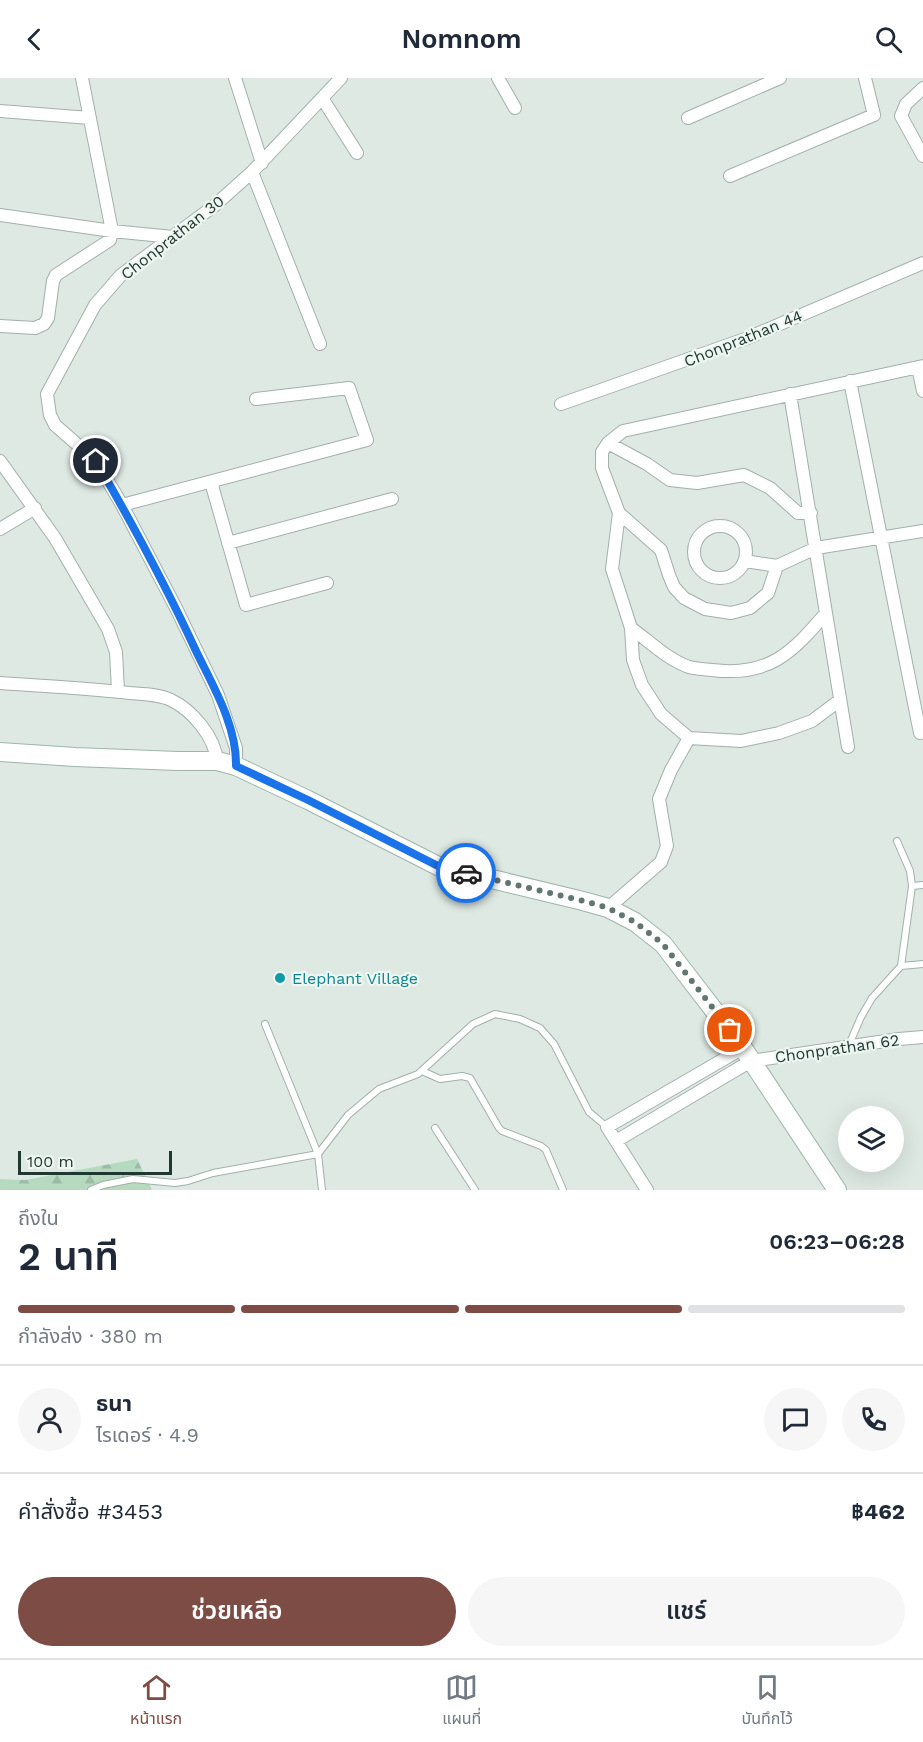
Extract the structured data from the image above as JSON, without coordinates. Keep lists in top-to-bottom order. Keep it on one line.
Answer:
{"streets":{"street":["Chonprathan 30","Chonprathan 44","Chonprathan 62"]},"places":["Elephant Village"],"scale_bar":"100 m","page":{"header":"Nomnom","scale":"100 m","heading":["2 นาที","ถึงใน","06:23–06:28"],"panel":["ธนา","ไรเดอร์ · 4.9","คำสั่งซื้อ #3453","฿462"],"bar":"กำลังส่ง · 380 m","buttons":["ช่วยเหลือ","แชร์"],"tabs":["หน้าแรก","แผนที่","บันทึกไว้"]}}
